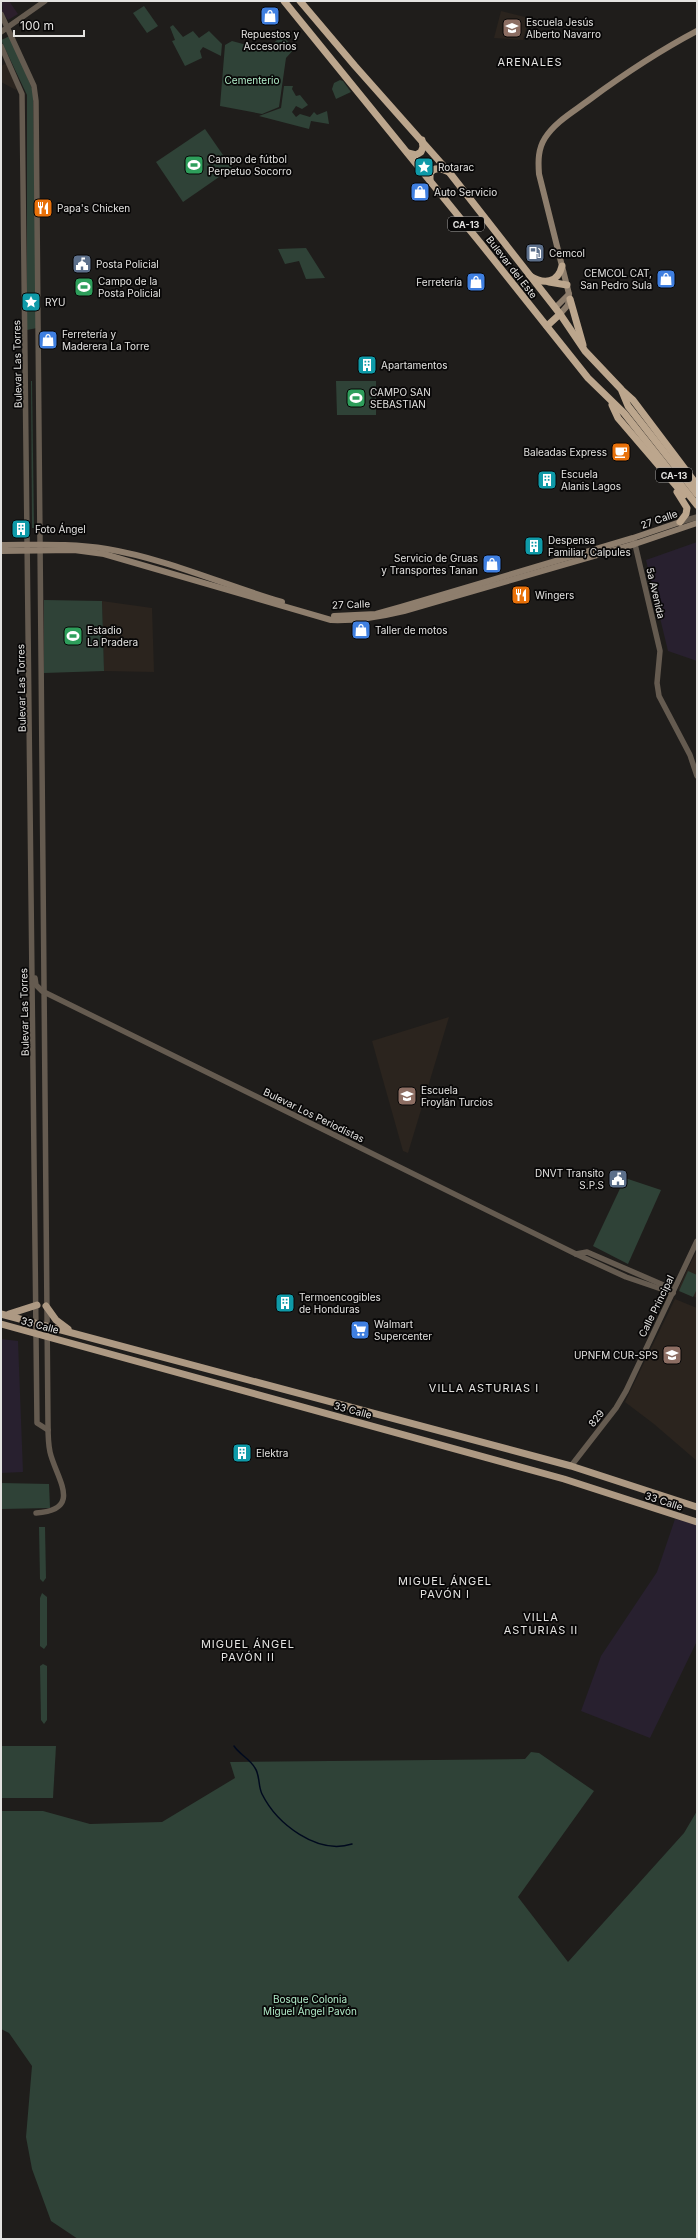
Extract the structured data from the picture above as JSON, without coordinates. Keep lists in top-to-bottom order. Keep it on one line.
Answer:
{"streets":{"highway":["CA-13","Bulevar del Este"],"main road":["27 Calle","33 Calle"],"street":["Bulevar Las Torres","5a Avenida","Bulevar Los Periodistas","Calle Principal","829"]},"crossings":[["Bulevar Las Torres","27 Calle"],["Bulevar Las Torres","Bulevar Los Periodistas"],["Bulevar Las Torres","33 Calle"],["27 Calle","5a Avenida"],["Bulevar Los Periodistas","Calle Principal"],["Calle Principal","829"],["33 Calle","829"]],"districts":["ARENALES","VILLA ASTURIAS I","MIGUEL ÁNGEL PAVÓN I","VILLA ASTURIAS II","MIGUEL ÁNGEL PAVÓN II"],"parks":["Cementerio","Bosque Colonia Miguel Ángel Pavón"],"places":{"shop":["Repuestos y Accesorios","Auto Servicio","CEMCOL CAT, San Pedro Sula","Ferretería","Ferretería y Maderera La Torre","Servicio de Gruas y Transportes Tanan","Taller de motos"],"school or university":["Escuela Jesús Alberto Navarro","Escuela Froylán Turcios","UPNFM CUR-SPS"],"sports":["Campo de fútbol Perpetuo Socorro","Campo de la Posta Policial","CAMPO SAN SEBASTIAN","Estadio La Pradera"],"place":["Rotarac","RYU"],"restaurant":["Papa's Chicken","Wingers"],"fuel station":["Cemcol"],"public building":["Posta Policial","DNVT Transito S.P.S"],"building":["Apartamentos","Escuela Alanis Lagos","Foto Ángel","Despensa Familiar, Calpules","Termoencogibles de Honduras","Elektra"],"cafe":["Baleadas Express"],"supermarket":["Walmart Supercenter"]},"scale_bar":"100 m"}
